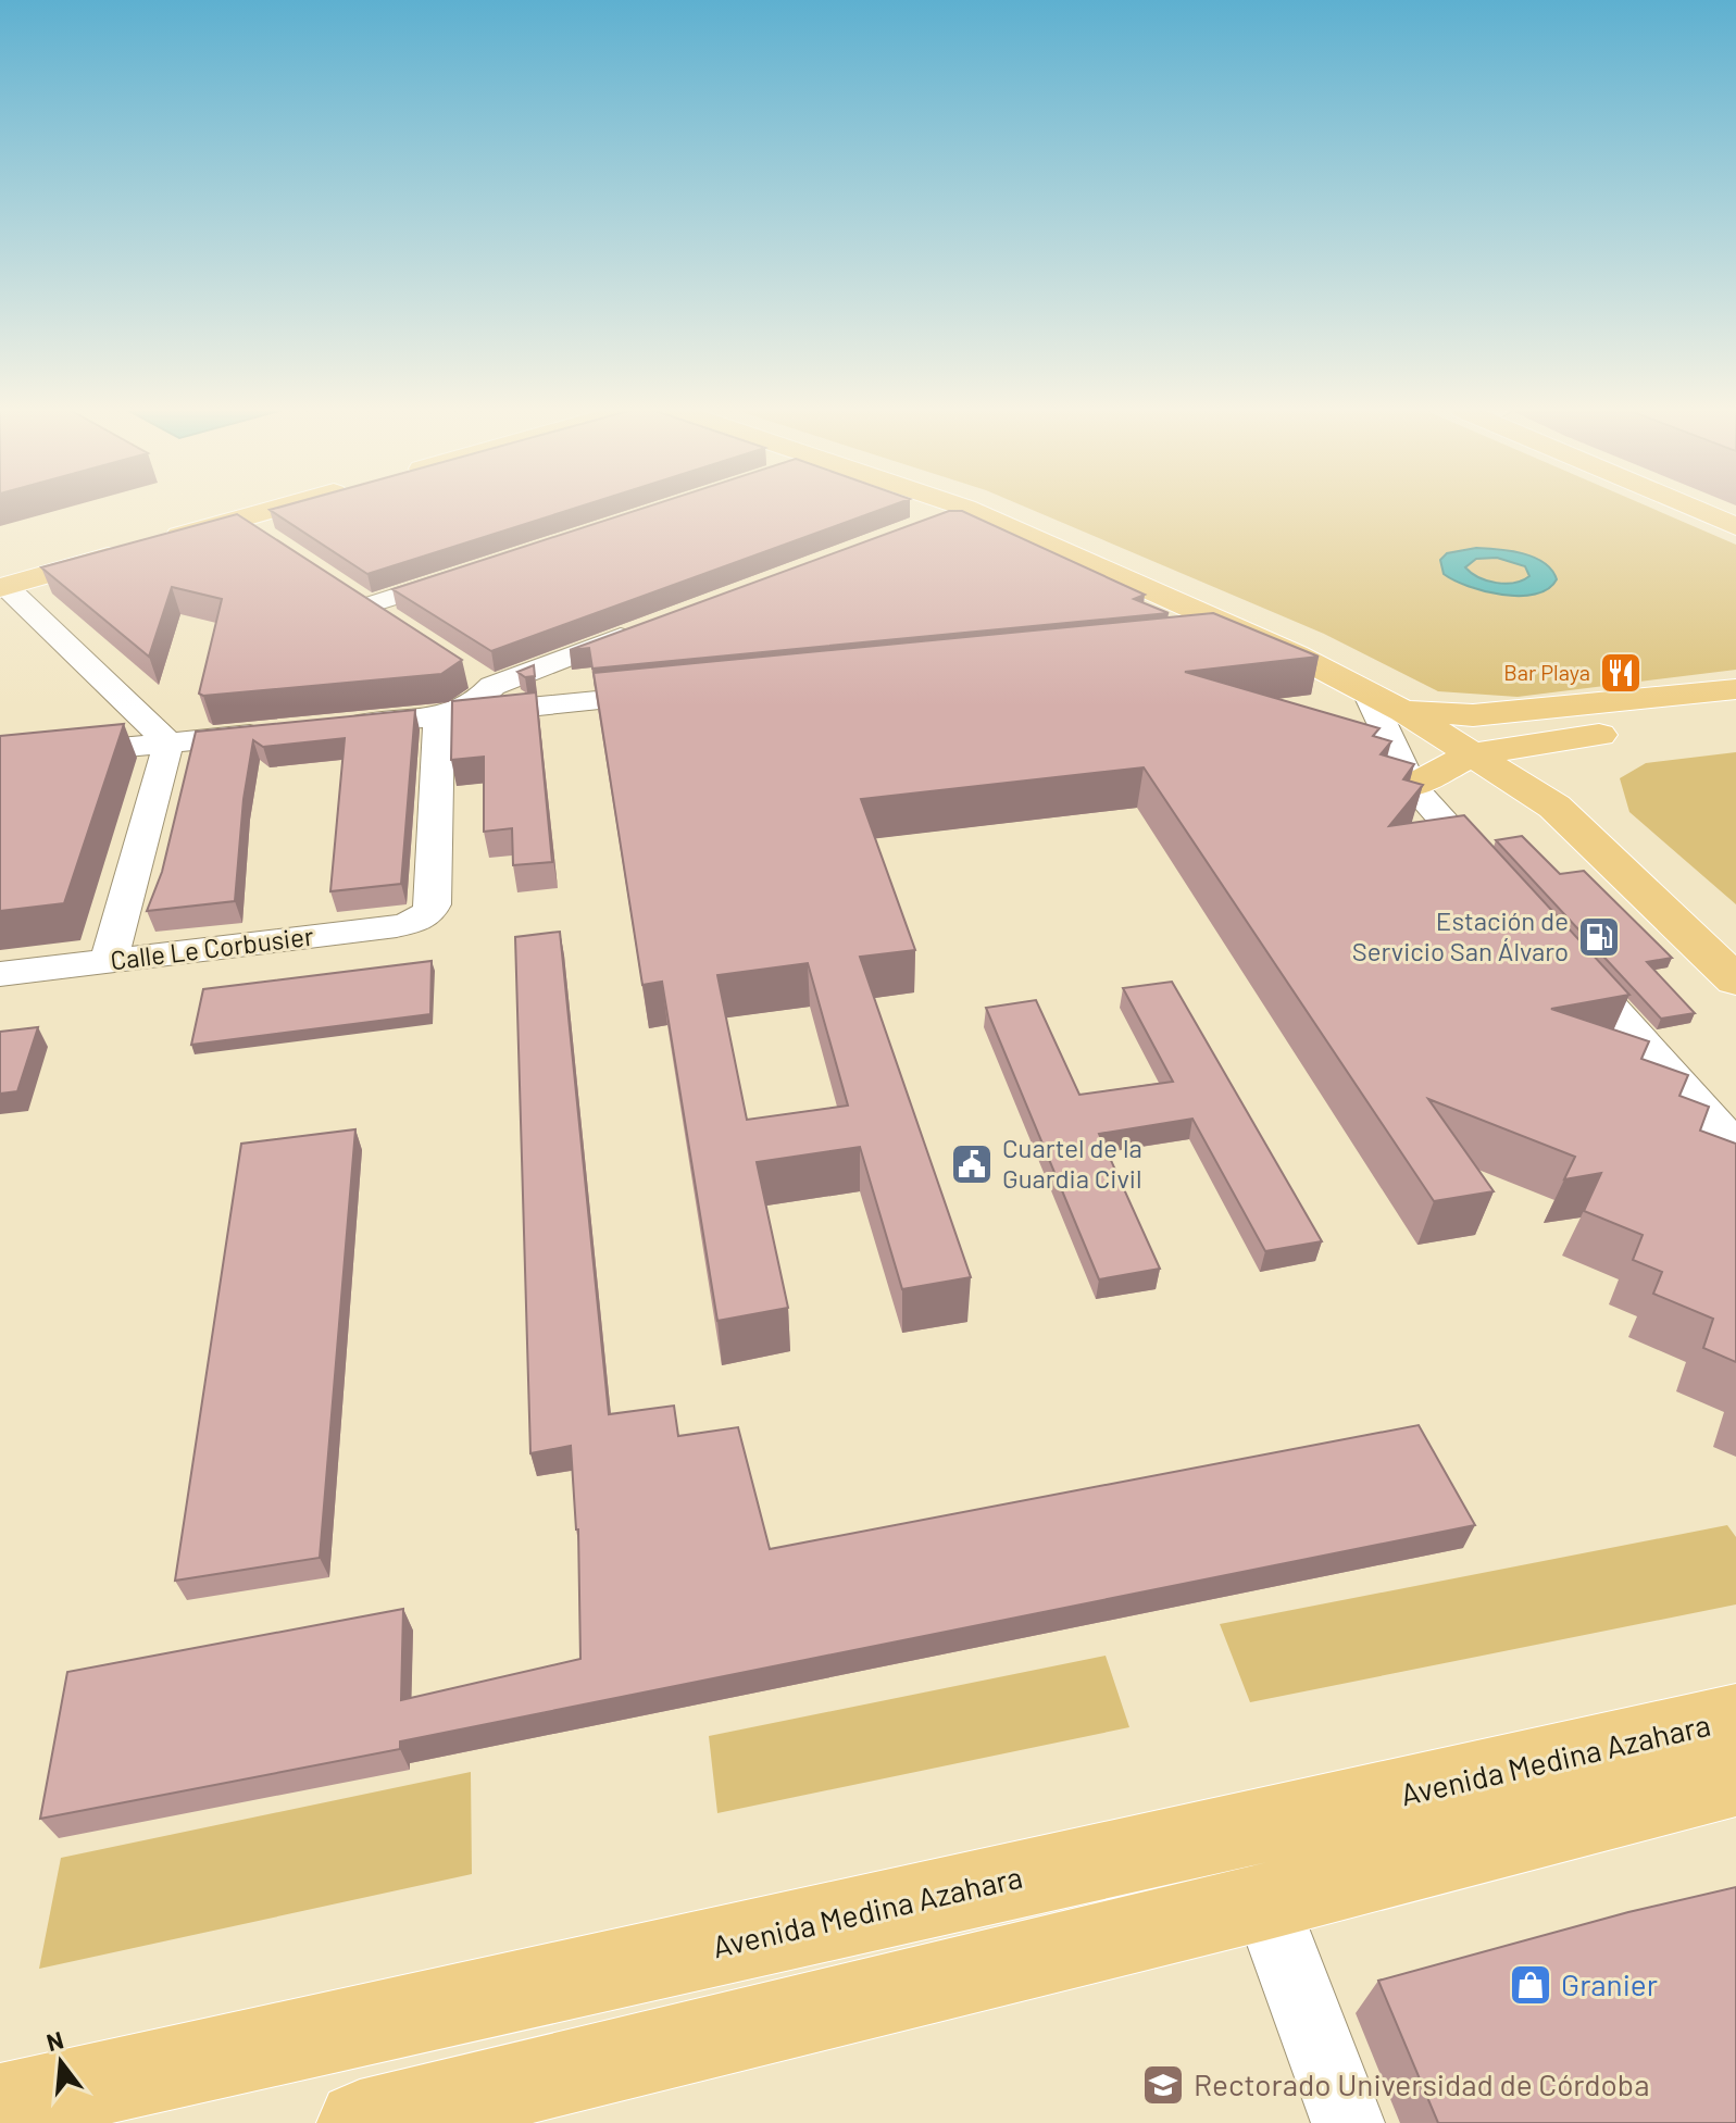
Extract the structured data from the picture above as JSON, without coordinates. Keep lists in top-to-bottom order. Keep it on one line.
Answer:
{"streets":{"main road":["Avenida Medina Azahara"],"street":["Calle Le Corbusier"]},"places":{"restaurant":["Bar Playa"],"fuel station":["Estación de Servicio San Álvaro"],"public building":["Cuartel de la Guardia Civil"],"shop":["Granier"],"school or university":["Rectorado Universidad de Córdoba"]},"north":"top"}
